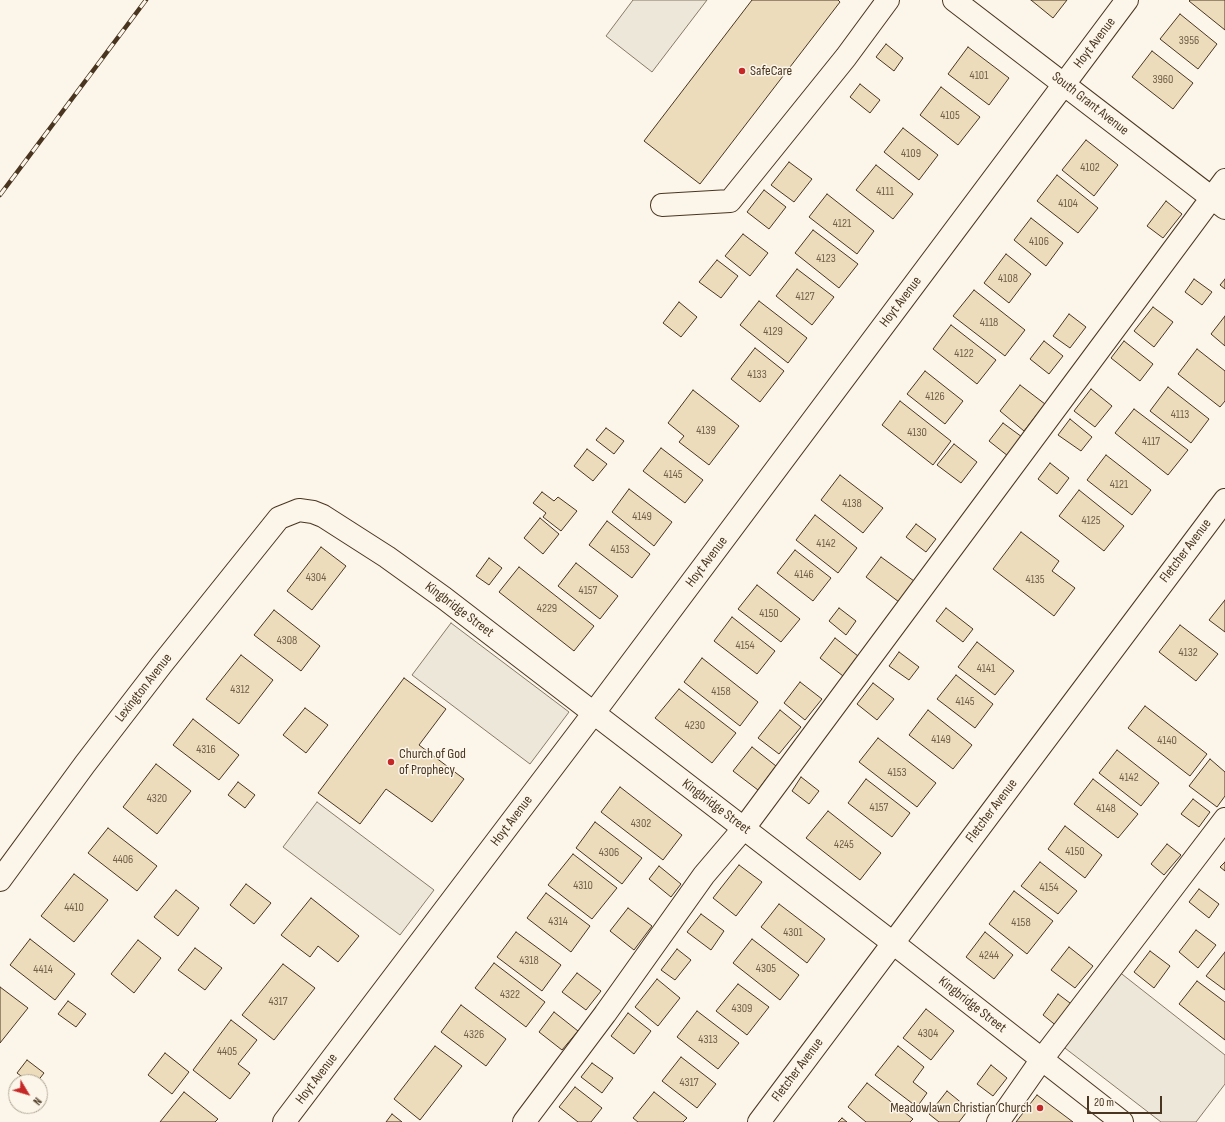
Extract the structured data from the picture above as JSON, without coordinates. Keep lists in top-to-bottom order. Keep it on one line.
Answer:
{"streets":{"street":["Hoyt Avenue","South Grant Avenue","Fletcher Avenue","Kingbridge Street","Lexington Avenue"]},"crossings":[["Hoyt Avenue","South Grant Avenue"],["Hoyt Avenue","Kingbridge Street"],["Fletcher Avenue","Kingbridge Street"],["Kingbridge Street","Lexington Avenue"]],"places":["SafeCare","Church of God of Prophecy","Meadowlawn Christian Church"],"house_numbers":["3956","4101","3960","4105","4109","4102","4111","4104","4121","4106","4123","4108","4127","4118","4129","4122","4133","4126","4113","4139","4130","4117","4145","4121","4138","4149","4125","4142","4153","4146","4304","4135","4157","4229","4150","4308","4154","4132","4141","4312","4158","4145","4230","4149","4140","4316","4153","4142","4320","4157","4148","4302","4245","4150","4306","4406","4310","4154","4410","4314","4158","4301","4244","4318","4305","4414","4322","4317","4309","4304","4326","4313","4405","4317"],"scale_bar":"20 m","north":"bottom right"}
